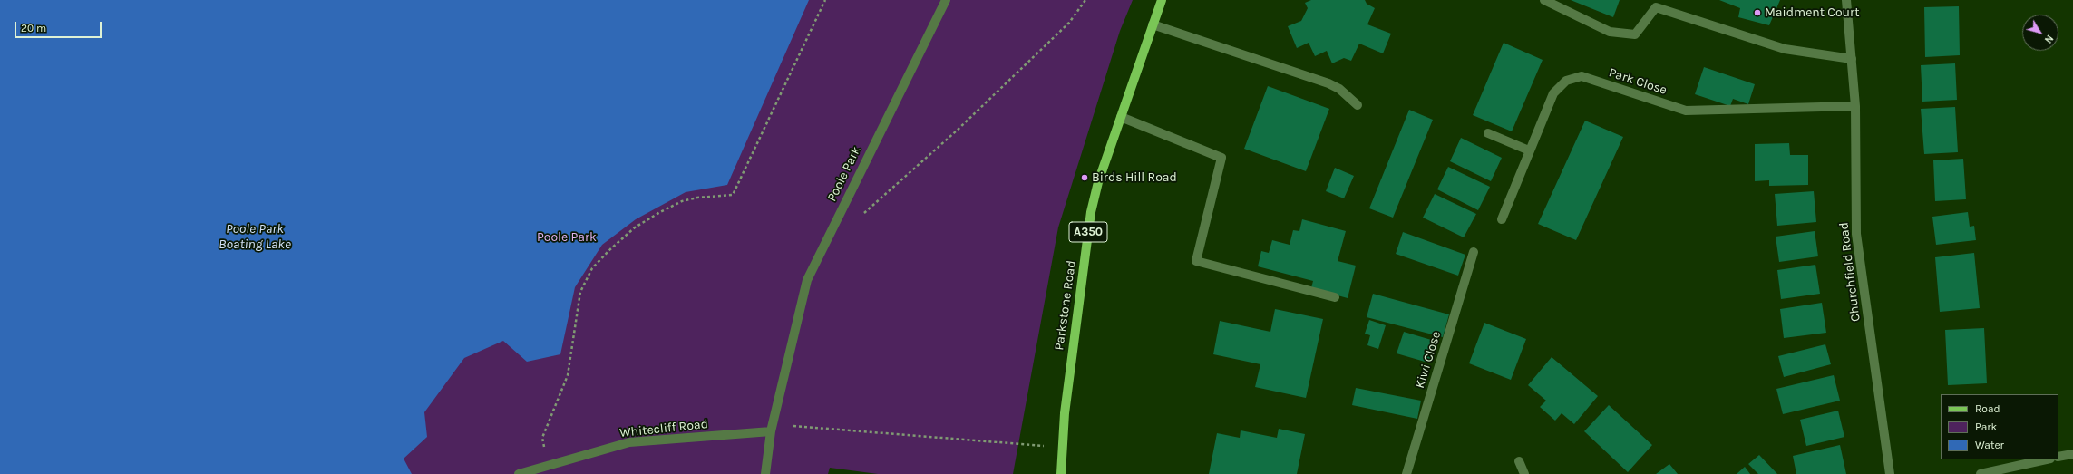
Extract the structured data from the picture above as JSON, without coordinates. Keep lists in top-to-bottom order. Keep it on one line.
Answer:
{"streets":{"main road":["A350","Parkstone Road"],"street":["Park Close","Poole Park","Churchfield Road","Kiwi Close","Whitecliff Road"]},"crossings":[["Park Close","Churchfield Road"],["Poole Park","Whitecliff Road"]],"water":["Poole Park Boating Lake"],"parks":["Poole Park"],"places":["Maidment Court","Birds Hill Road"],"legend":["Road","Park","Water"],"scale_bar":"20 m","north":"bottom right"}
